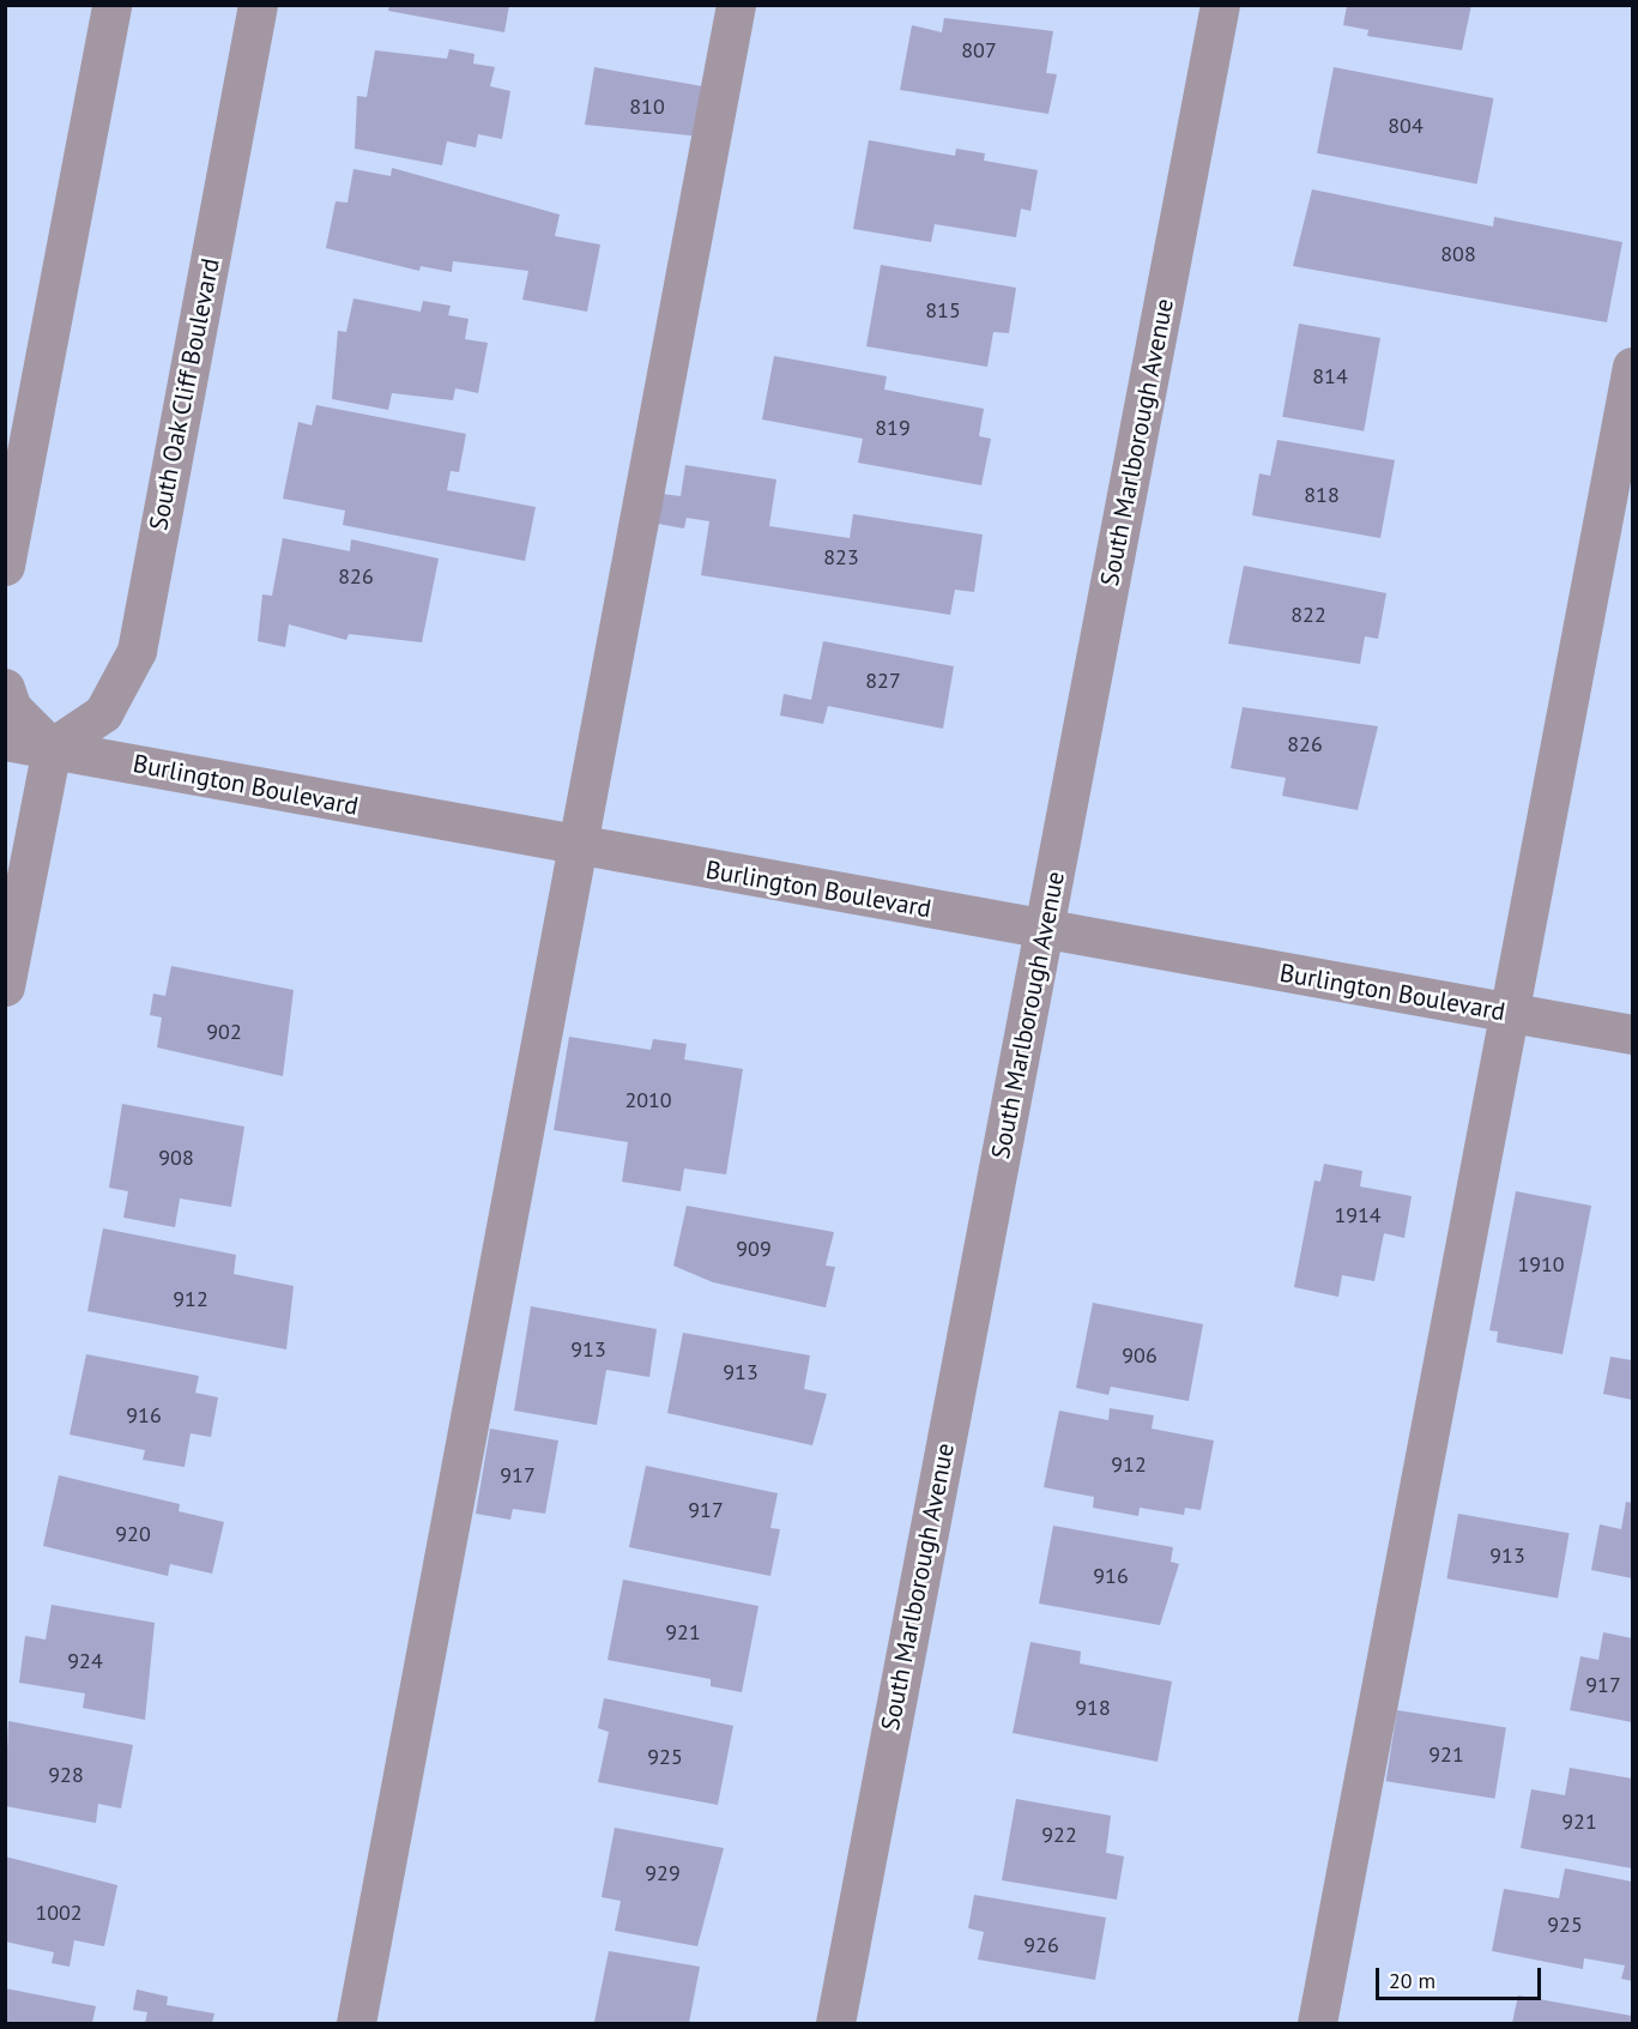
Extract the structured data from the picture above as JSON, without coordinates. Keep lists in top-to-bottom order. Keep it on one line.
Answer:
{"streets":{"street":["South Oak Cliff Boulevard","South Marlborough Avenue","Burlington Boulevard"]},"crossings":[["South Oak Cliff Boulevard","Burlington Boulevard"],["South Marlborough Avenue","Burlington Boulevard"]],"house_numbers":["807","810","804","808","815","814","819","818","823","826","822","827","826","902","2010","908","1914","909","1910","912","913","906","913","916","912","917","917","920","913","916","921","924","917","918","921","925","928","921","922","929","1002","925","926"],"scale_bar":"20 m"}
